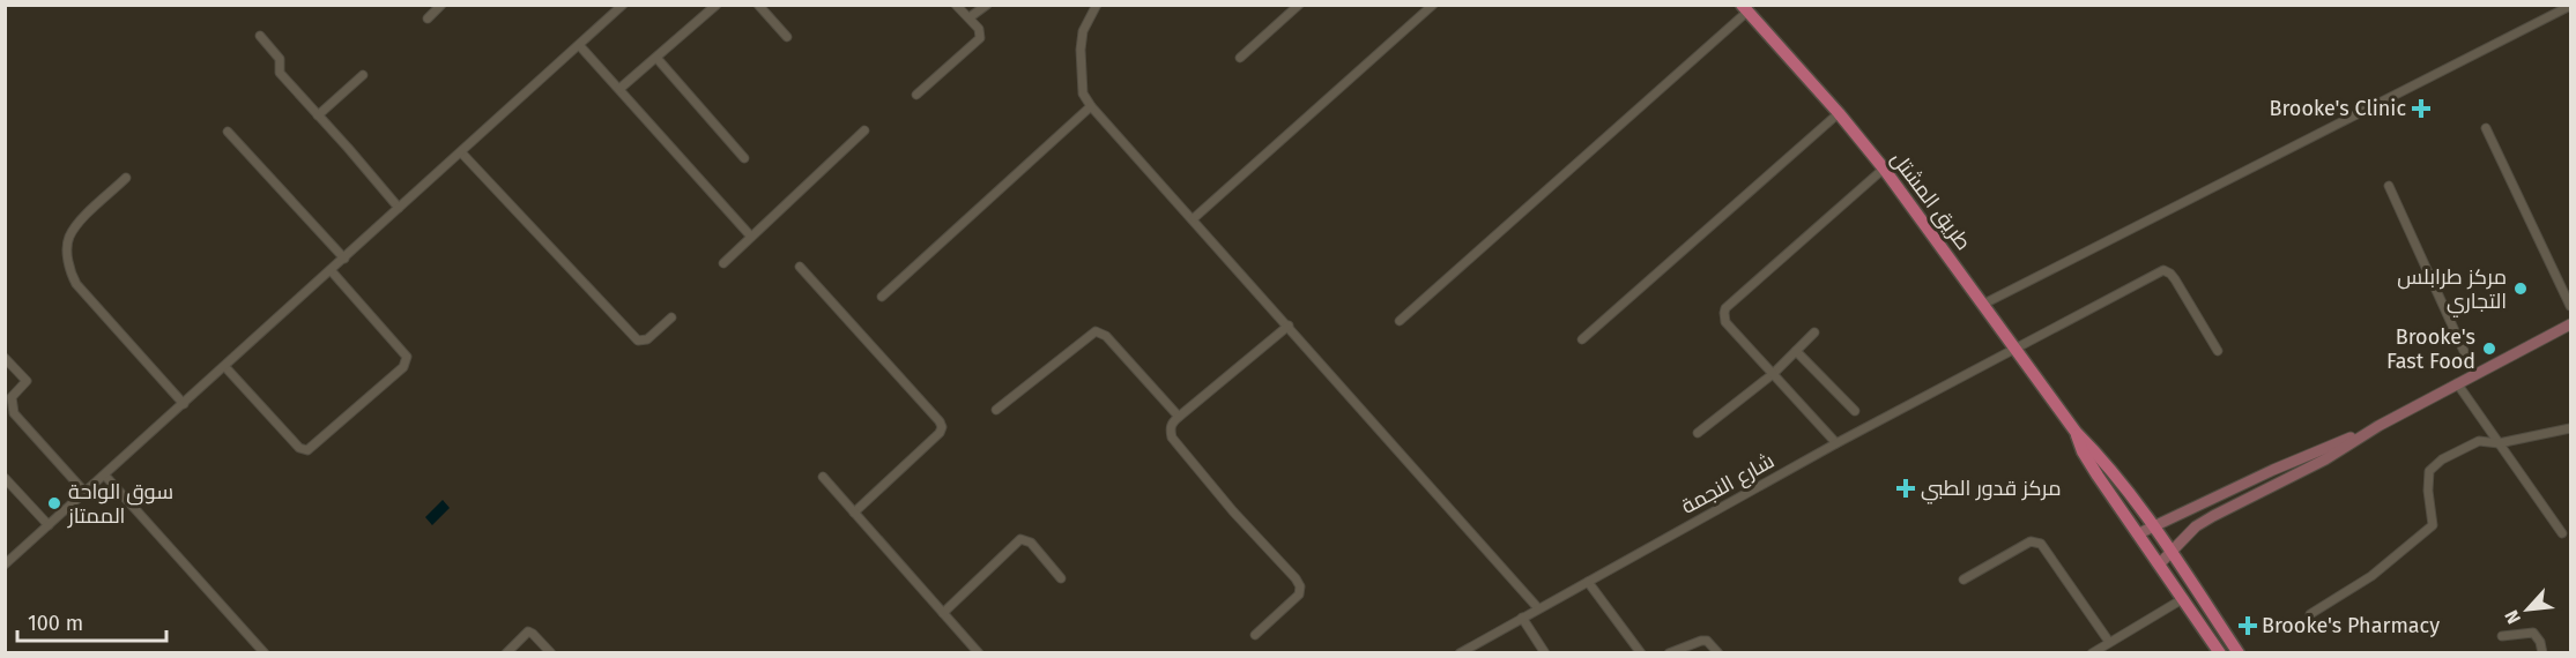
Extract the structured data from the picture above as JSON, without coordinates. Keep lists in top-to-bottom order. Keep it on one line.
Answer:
{"streets":{"main road":["طريق المشتل"],"street":["شارع النجمة"]},"crossings":[["طريق المشتل","شارع النجمة"]],"places":{"health":["Brooke's Clinic","مركز قدور الطبي","Brooke's Pharmacy"],"other":["مركز طرابلس التجاري","Brooke's Fast Food","سوق الواحة الممتاز"]},"scale_bar":"100 m","north":"bottom left"}
